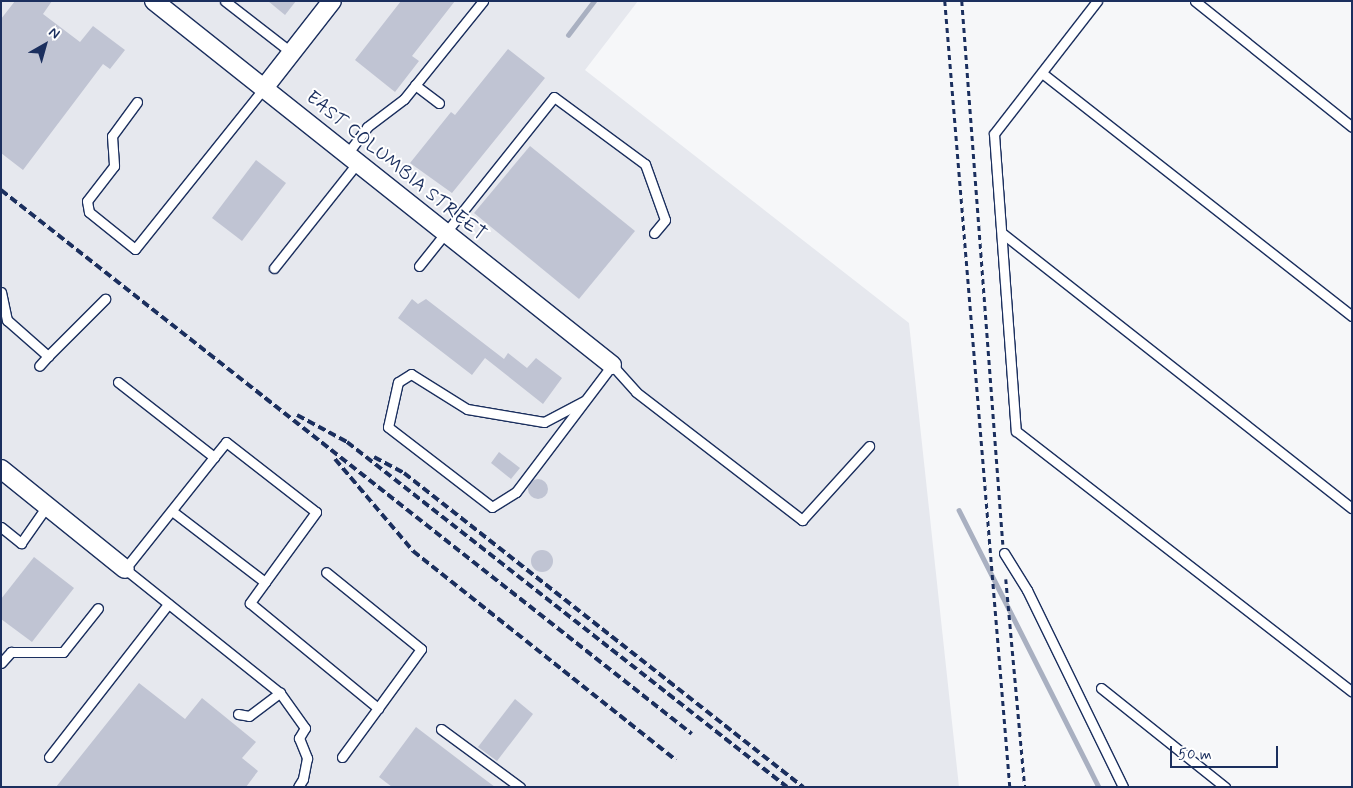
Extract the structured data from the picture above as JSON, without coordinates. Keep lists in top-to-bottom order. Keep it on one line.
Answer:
{"streets":{"street":["EAST COLUMBIA STREET"]},"scale_bar":"50 m","north":"top right"}
